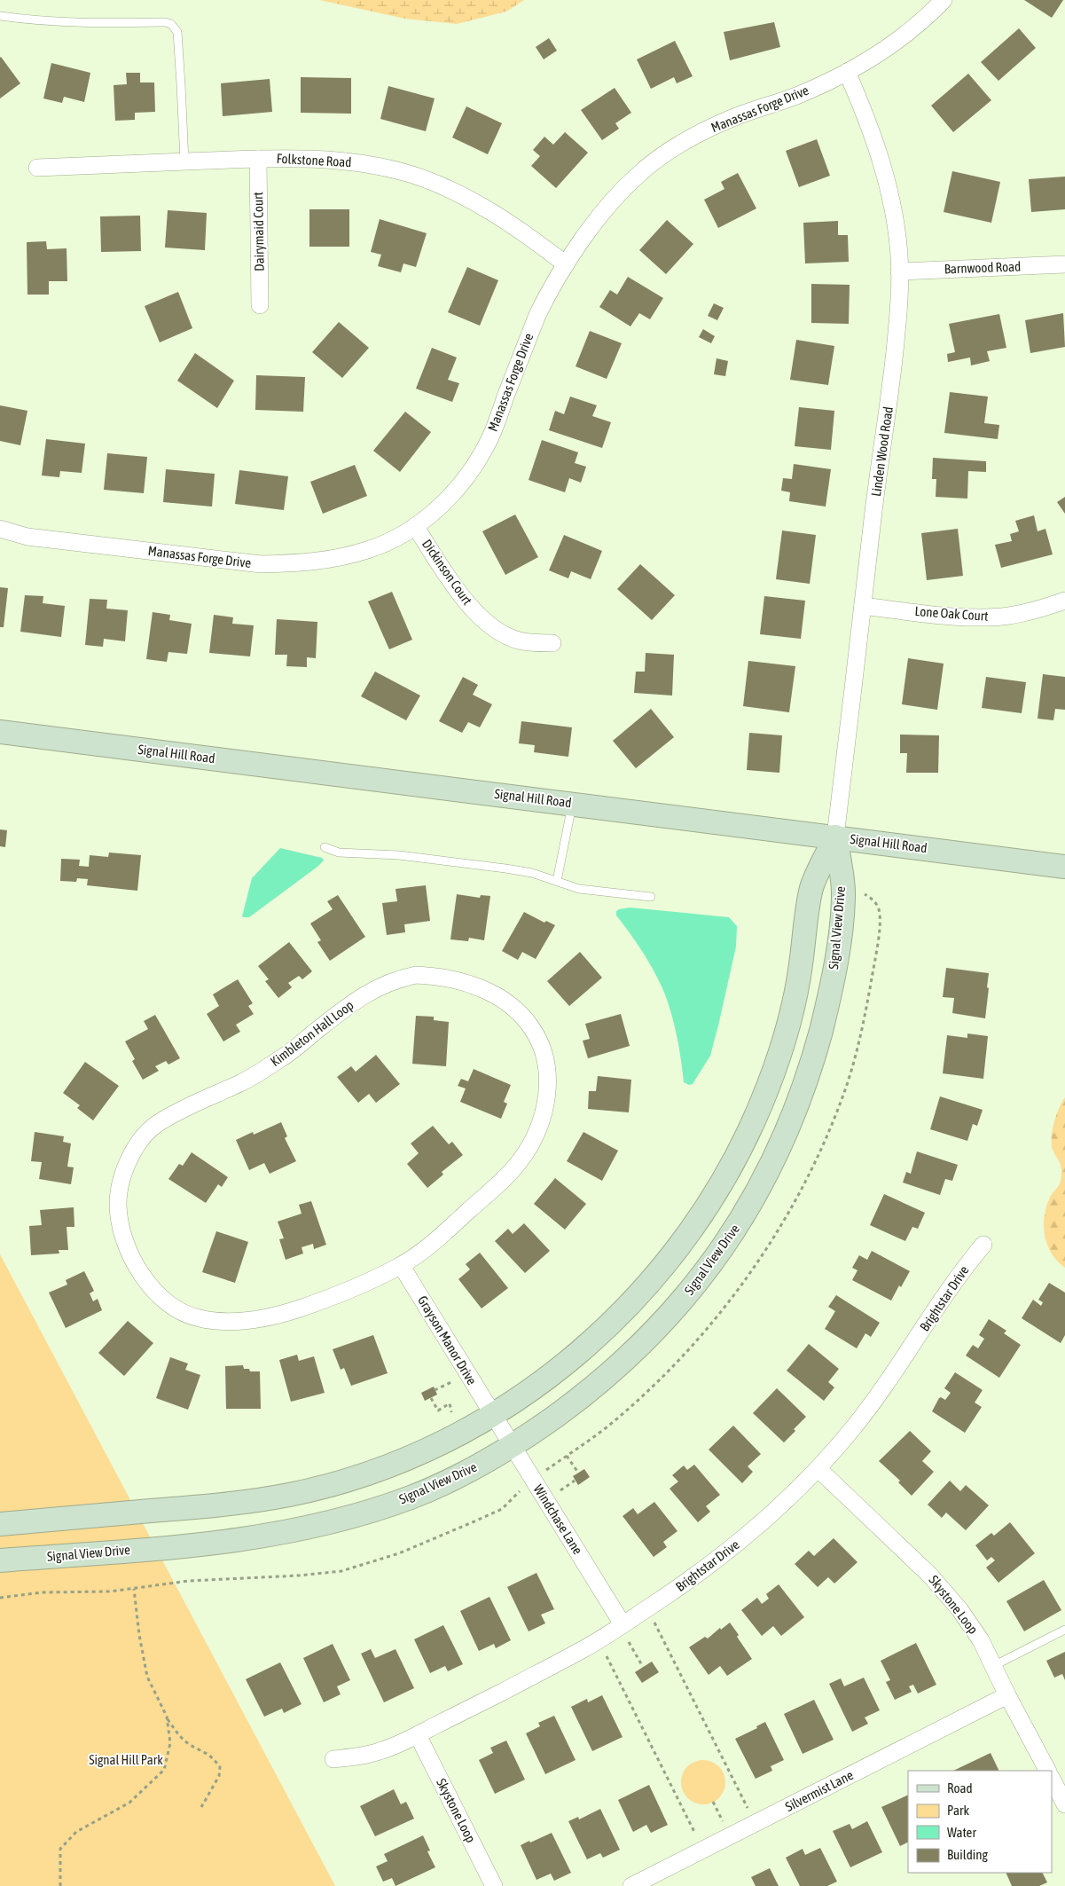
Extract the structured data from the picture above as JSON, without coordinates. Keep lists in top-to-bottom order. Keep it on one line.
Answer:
{"streets":{"main road":["Signal Hill Road","Signal View Drive"],"street":["Manassas Forge Drive","Folkstone Road","Dairymaid Court","Barnwood Road","Linden Wood Road","Dickinson Court","Lone Oak Court","Kimbleton Hall Loop","Brightstar Drive","Grayson Manor Drive","Windchase Lane","Skystone Loop","Silvermist Lane"]},"crossings":[["Manassas Forge Drive","Folkstone Road"],["Manassas Forge Drive","Linden Wood Road"],["Manassas Forge Drive","Dickinson Court"],["Folkstone Road","Dairymaid Court"],["Barnwood Road","Linden Wood Road"],["Linden Wood Road","Lone Oak Court"],["Linden Wood Road","Signal Hill Road"],["Linden Wood Road","Signal View Drive"],["Signal Hill Road","Signal View Drive"],["Signal View Drive","Grayson Manor Drive"],["Signal View Drive","Windchase Lane"],["Kimbleton Hall Loop","Grayson Manor Drive"],["Brightstar Drive","Windchase Lane"],["Brightstar Drive","Skystone Loop"],["Grayson Manor Drive","Windchase Lane"],["Skystone Loop","Silvermist Lane"]],"parks":["Signal Hill Park"],"legend":["Road","Park","Water","Building"]}
